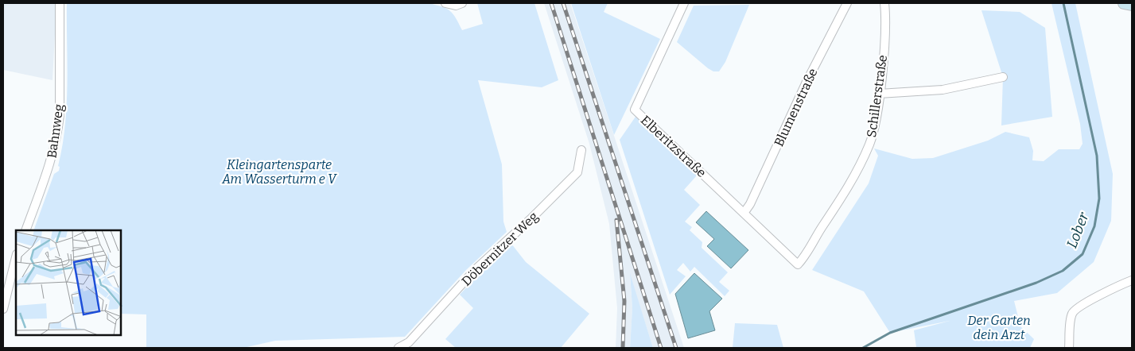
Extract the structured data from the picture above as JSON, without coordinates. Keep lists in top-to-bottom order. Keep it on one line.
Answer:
{"streets":{"street":["Schillerstraße","Blumenstraße","Bahnweg","Elberitzstraße","Döbernitzer Weg"]},"crossings":[["Schillerstraße","Elberitzstraße"],["Blumenstraße","Elberitzstraße"]],"water":["Lober"],"parks":["Kleingartensparte Am Wasserturm e V","Der Garten dein Arzt"]}
